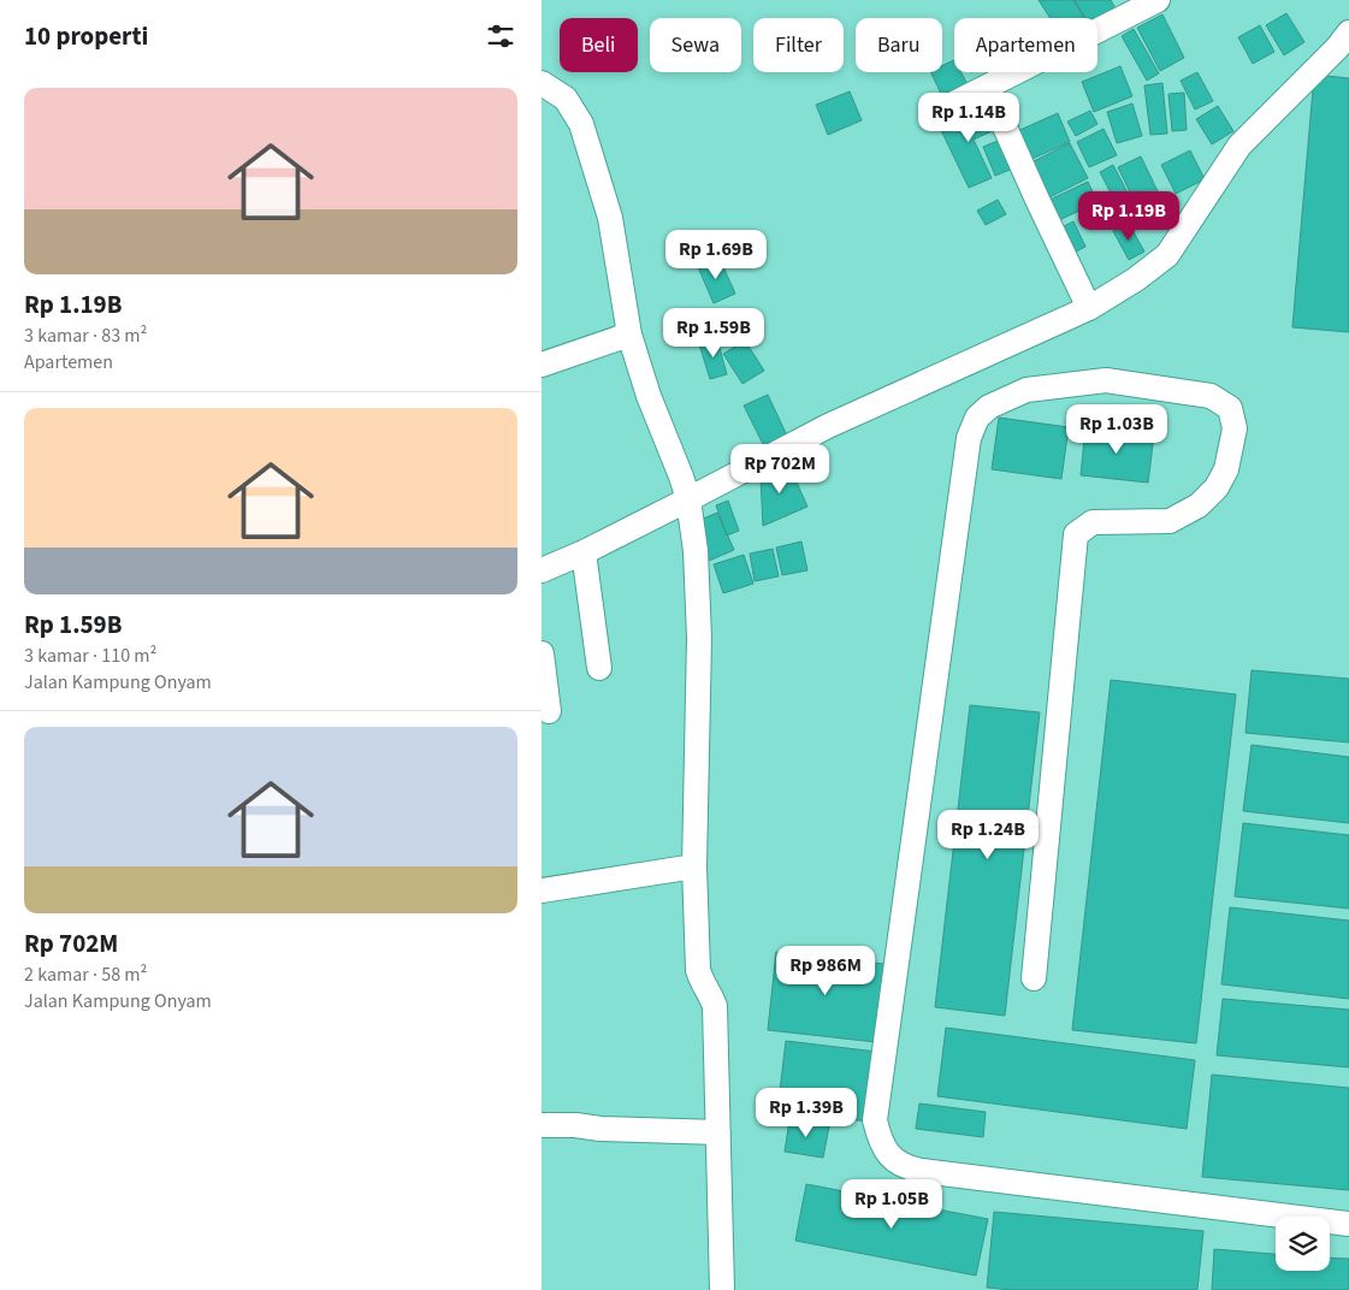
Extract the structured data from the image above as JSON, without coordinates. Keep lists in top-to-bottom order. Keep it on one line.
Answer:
{"page":{"heading":"10 properti","chip":["Beli","Sewa","Filter","Baru","Apartemen"],"list":[{"name":"Rp 1.19B","note":"3 kamar · 83 m² · Apartemen"},{"name":"Rp 1.59B","note":"3 kamar · 110 m² · Jalan Kampung Onyam"},{"name":"Rp 702M","note":"2 kamar · 58 m² · Jalan Kampung Onyam"}],"price":["Rp 1.14B","Rp 1.19B","Rp 1.69B","Rp 1.59B","Rp 1.03B","Rp 702M","Rp 1.24B","Rp 986M","Rp 1.39B","Rp 1.05B"]}}
